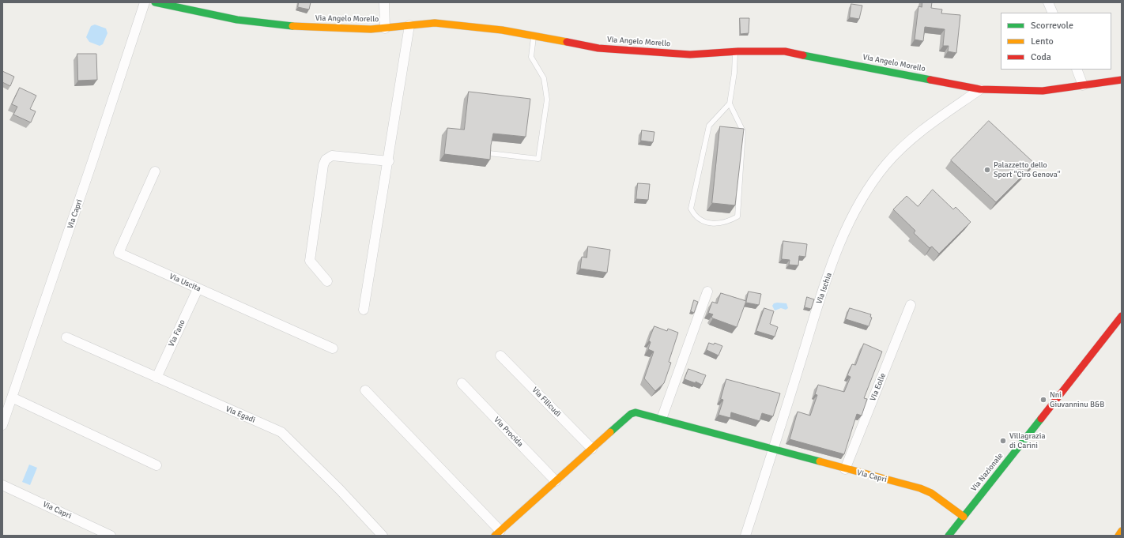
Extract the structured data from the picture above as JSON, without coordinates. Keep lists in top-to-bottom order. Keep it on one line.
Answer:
{"streets":{"street":["Via Angelo Morello","Via Capri","Via Uscita","Via Ischia","Via Fano","Via Eolie","Via Filicudi","Via Egadi","Via Procida","Via Nazionale"]},"crossings":[["Via Angelo Morello","Via Ischia"],["Via Capri","Via Ischia"],["Via Capri","Via Eolie"],["Via Capri","Via Filicudi"],["Via Capri","Via Nazionale"],["Via Uscita","Via Fano"],["Via Fano","Via Egadi"]],"places":["Palazzetto dello Sport \"Ciro Genova\"","Nni Giuvanninu B&B","Villagrazia di Carini"],"legend":["Scorrevole","Lento","Coda"]}
